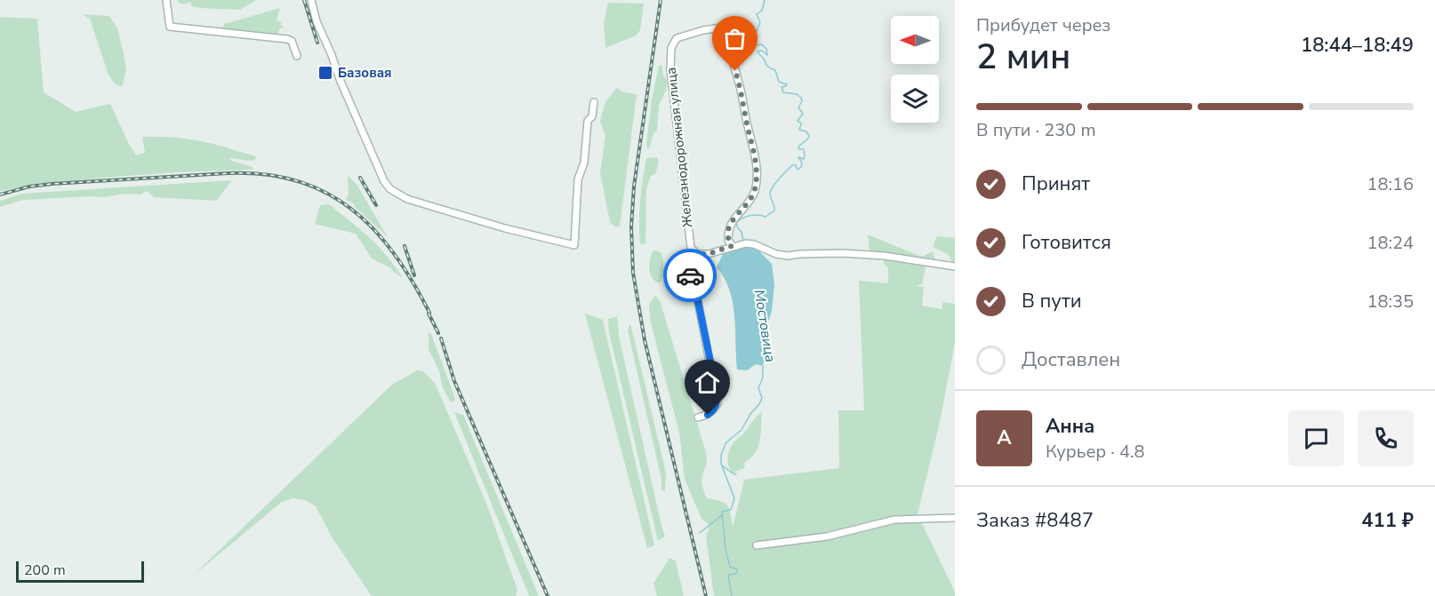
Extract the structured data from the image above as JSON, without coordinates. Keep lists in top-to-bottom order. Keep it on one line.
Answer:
{"streets":{"street":["Железнодорожная улица"]},"water":["Мостовица"],"places":{"transit":["Базовая"]},"scale_bar":"200 m","north":"left","page":{"heading":["2 мин","Прибудет через","18:44–18:49"],"panel":["Анна","Курьер · 4.8","Заказ #8487","411 ₽"],"bar":"В пути · 230 m","list":[["Принят","18:16"],["Готовится","18:24"],["В пути","18:35"],"Доставлен"],"round":"А","scale":"200 m"}}
